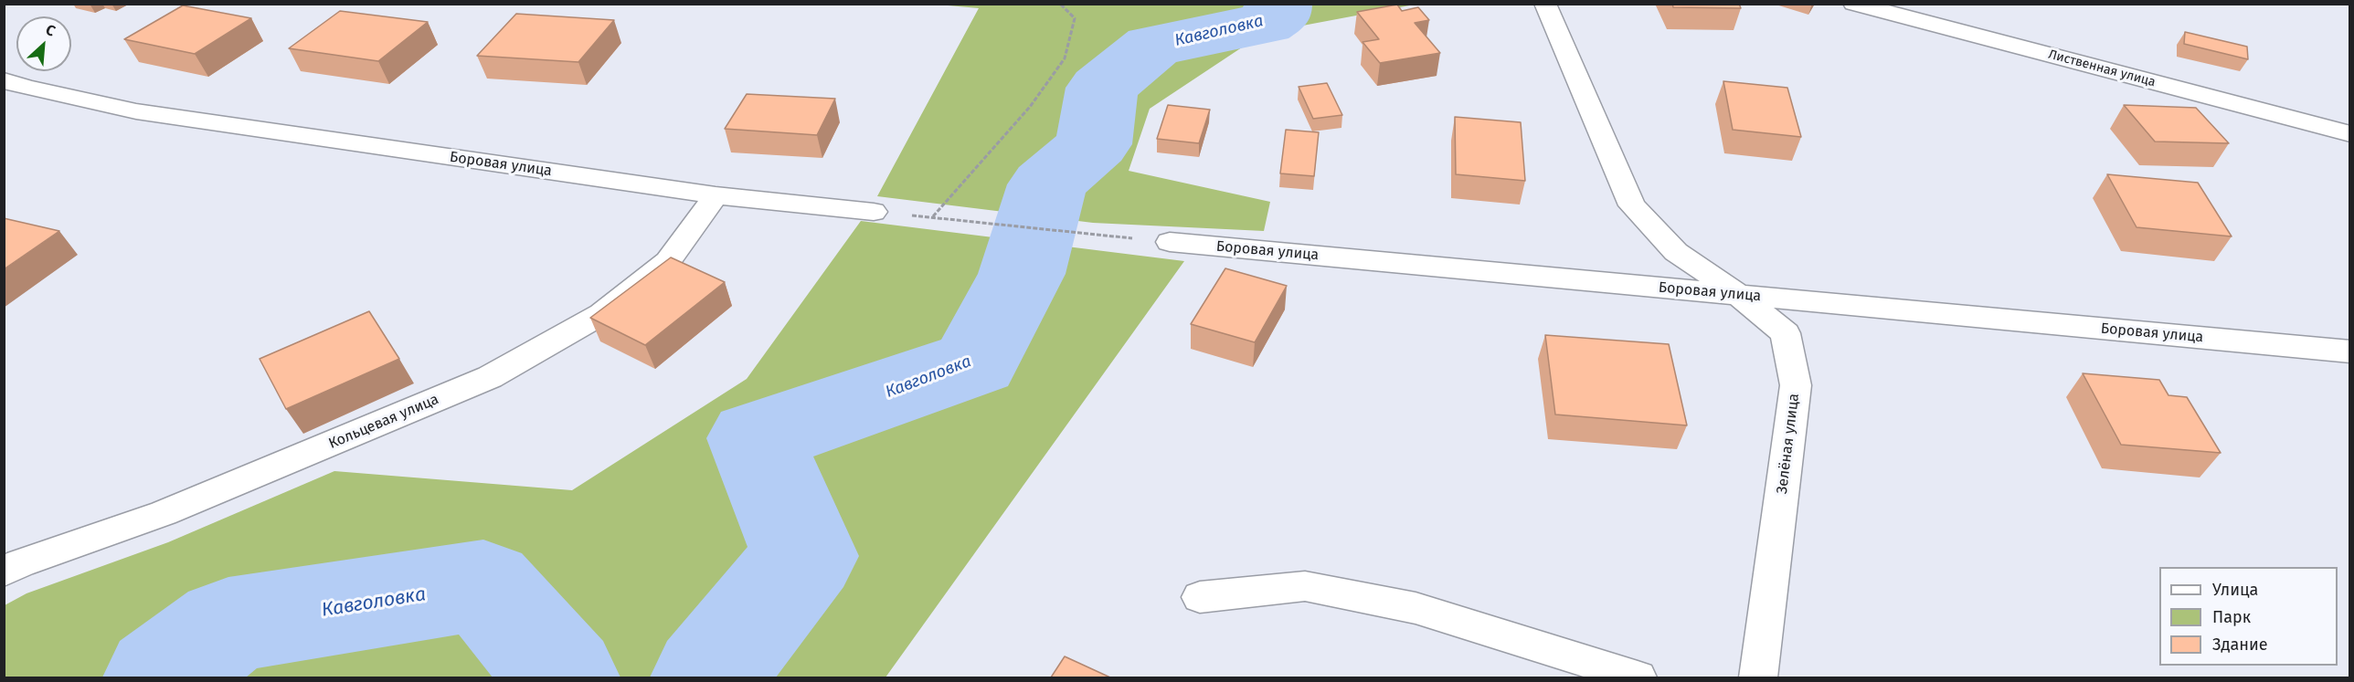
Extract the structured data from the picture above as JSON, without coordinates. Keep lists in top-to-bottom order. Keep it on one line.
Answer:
{"streets":{"street":["Лиственная улица","Боровая улица","Кольцевая улица","Зелёная улица"]},"crossings":[["Боровая улица","Кольцевая улица"],["Боровая улица","Зелёная улица"]],"water":["Кавголовка"],"legend":["Улица","Парк","Здание"],"north":"top right"}
